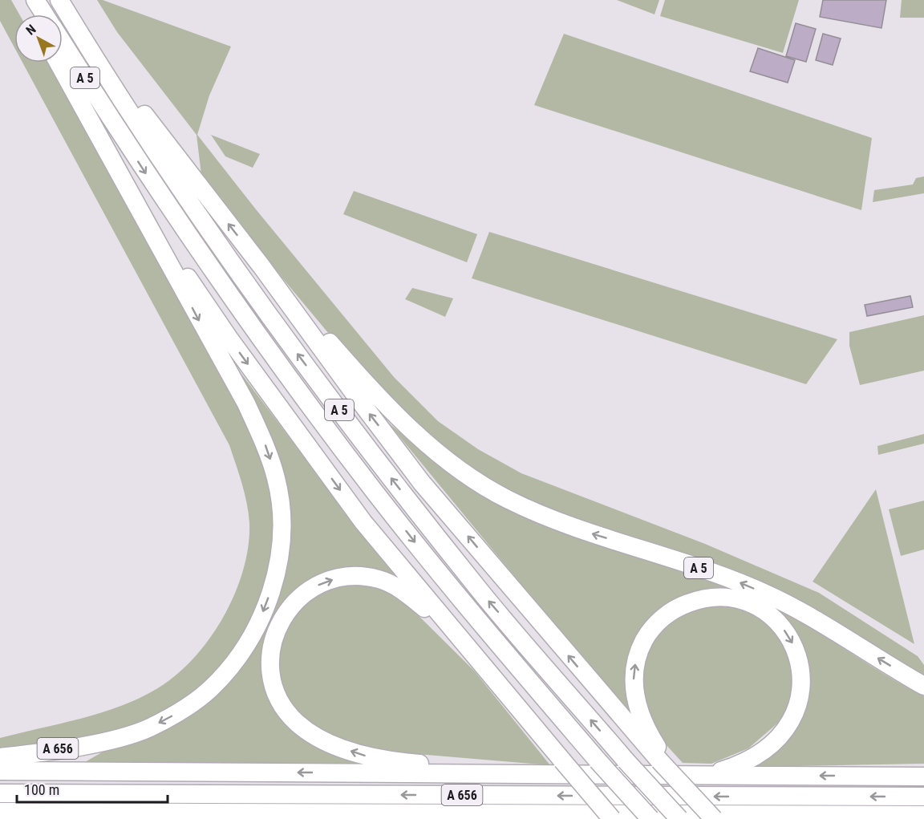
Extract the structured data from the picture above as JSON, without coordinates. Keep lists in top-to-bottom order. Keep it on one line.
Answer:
{"streets":{"highway":["A 5","A 656"]},"scale_bar":"100 m","north":"top left"}
